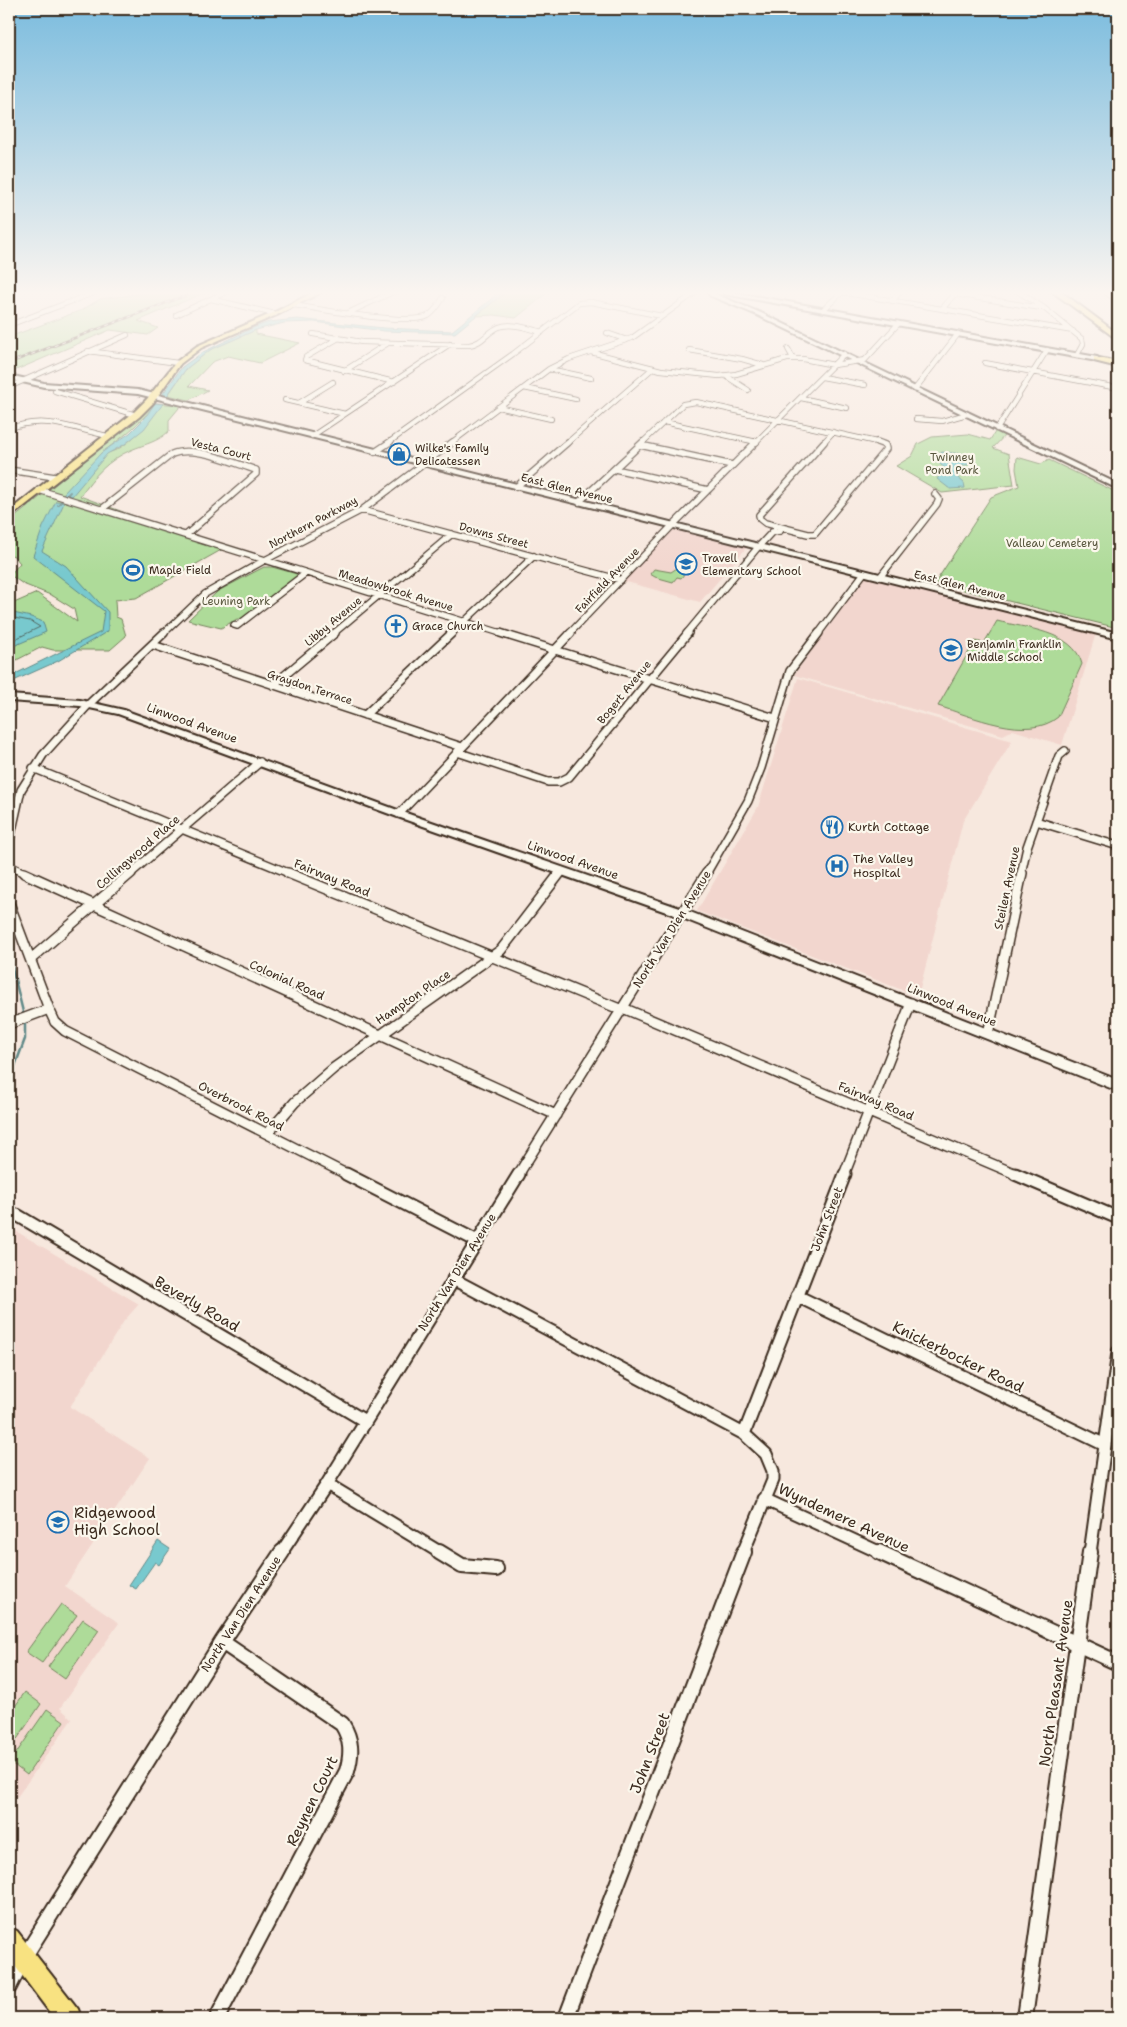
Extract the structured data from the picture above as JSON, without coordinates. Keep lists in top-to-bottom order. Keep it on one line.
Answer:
{"streets":{"street":["Vesta Court","East Glen Avenue","Northern Parkway","Downs Street","Fairfield Avenue","Meadowbrook Avenue","Libby Avenue","Graydon Terrace","Bogert Avenue","Linwood Avenue","Collingwood Place","Fairway Road","Steilen Avenue","North Van Dien Avenue","Colonial Road","Hampton Place","Overbrook Road","John Street","Beverly Road","Knickerbocker Road","Wyndemere Avenue","North Pleasant Avenue","Reynen Court"]},"crossings":[["Vesta Court","Meadowbrook Avenue"],["East Glen Avenue","Northern Parkway"],["East Glen Avenue","Fairfield Avenue"],["East Glen Avenue","Bogert Avenue"],["East Glen Avenue","North Van Dien Avenue"],["Northern Parkway","Downs Street"],["Northern Parkway","Meadowbrook Avenue"],["Northern Parkway","Graydon Terrace"],["Northern Parkway","Linwood Avenue"],["Northern Parkway","Fairway Road"],["Downs Street","Fairfield Avenue"],["Downs Street","Libby Avenue"],["Fairfield Avenue","Meadowbrook Avenue"],["Fairfield Avenue","Graydon Terrace"],["Fairfield Avenue","Bogert Avenue"],["Fairfield Avenue","Linwood Avenue"],["Meadowbrook Avenue","Libby Avenue"],["Meadowbrook Avenue","Bogert Avenue"],["Meadowbrook Avenue","North Van Dien Avenue"],["Libby Avenue","Graydon Terrace"],["Graydon Terrace","Bogert Avenue"],["Linwood Avenue","Collingwood Place"],["Linwood Avenue","Steilen Avenue"],["Linwood Avenue","North Van Dien Avenue"],["Linwood Avenue","Hampton Place"],["Linwood Avenue","John Street"],["Collingwood Place","Fairway Road"],["Collingwood Place","Colonial Road"],["Collingwood Place","Overbrook Road"],["Fairway Road","North Van Dien Avenue"],["Fairway Road","Hampton Place"],["Fairway Road","John Street"],["North Van Dien Avenue","Colonial Road"],["North Van Dien Avenue","Overbrook Road"],["North Van Dien Avenue","Beverly Road"],["North Van Dien Avenue","Wyndemere Avenue"],["North Van Dien Avenue","Reynen Court"],["Colonial Road","Hampton Place"],["Hampton Place","Overbrook Road"],["John Street","Knickerbocker Road"],["John Street","Wyndemere Avenue"],["Knickerbocker Road","North Pleasant Avenue"],["Wyndemere Avenue","North Pleasant Avenue"]],"parks":["Twinney Pond Park","Valleau Cemetery","Leuning Park"],"places":{"shop":["Wilke's Family Delicatessen"],"school or university":["Travell Elementary School","Benjamin Franklin Middle School","Ridgewood High School"],"sports":["Maple Field"],"church":["Grace Church"],"restaurant":["Kurth Cottage"],"hospital":["The Valley Hospital"]}}
